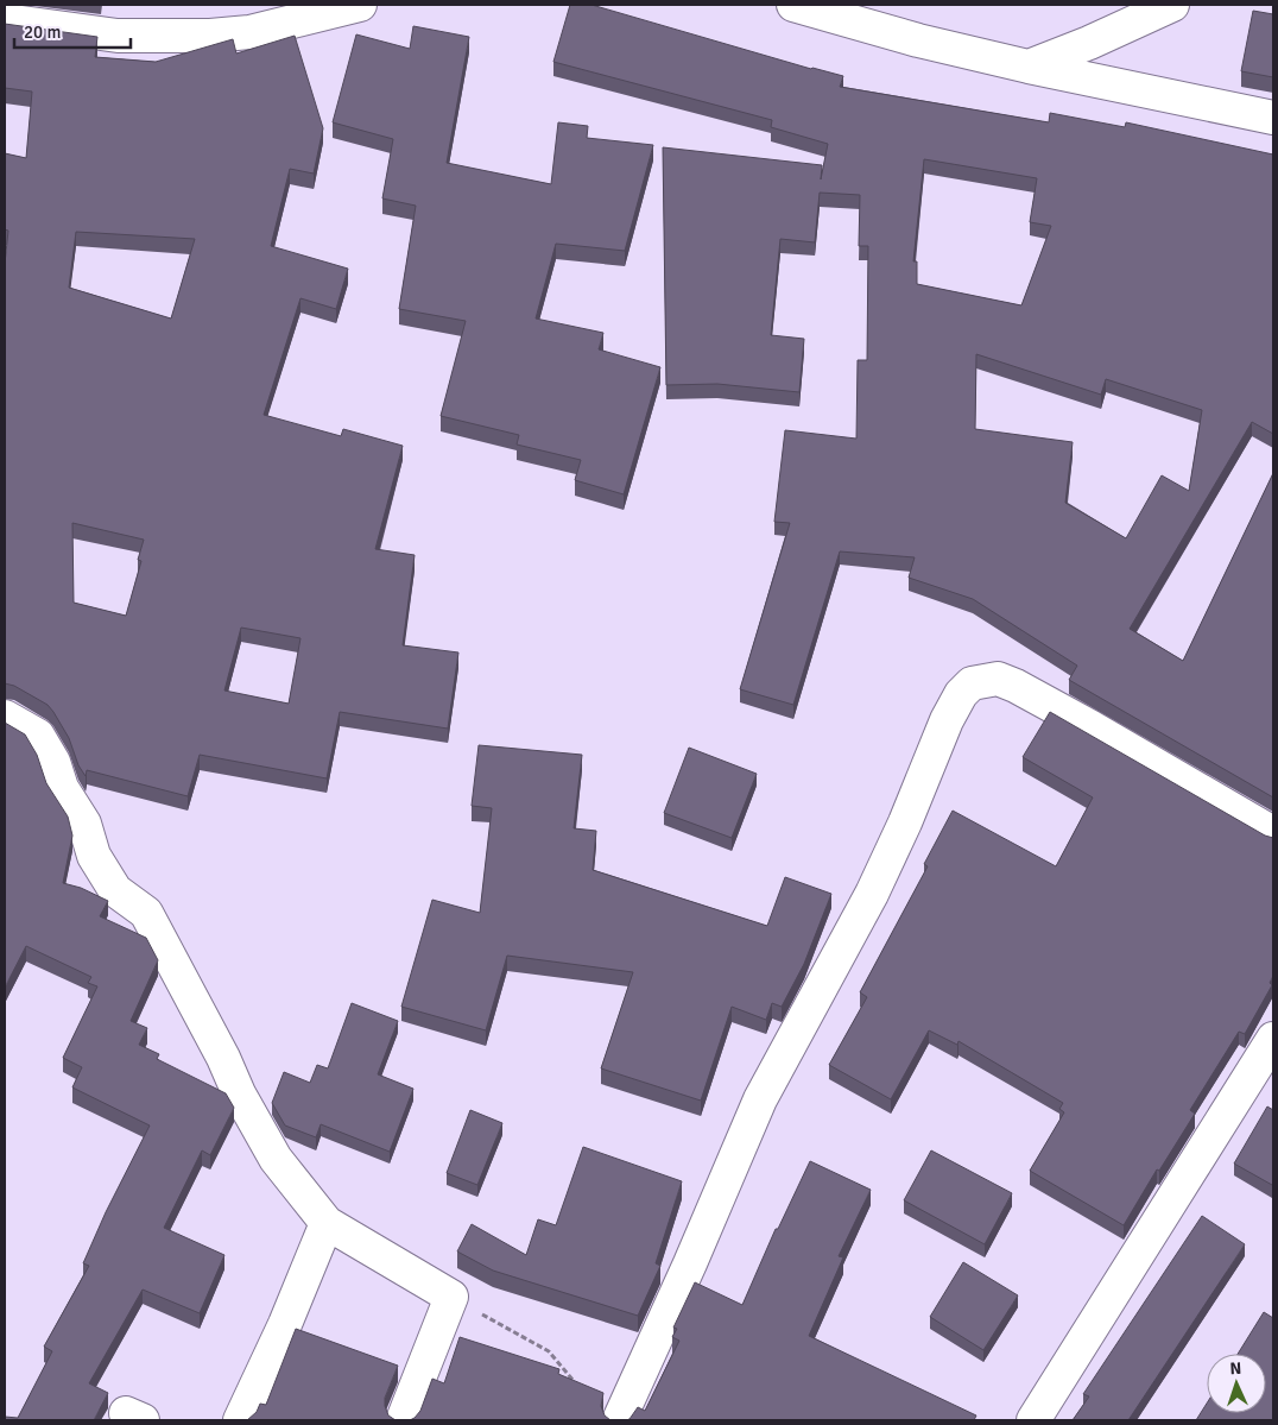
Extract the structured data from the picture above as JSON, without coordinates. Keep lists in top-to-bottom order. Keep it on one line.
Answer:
{"scale_bar":"20 m","north":"top"}
